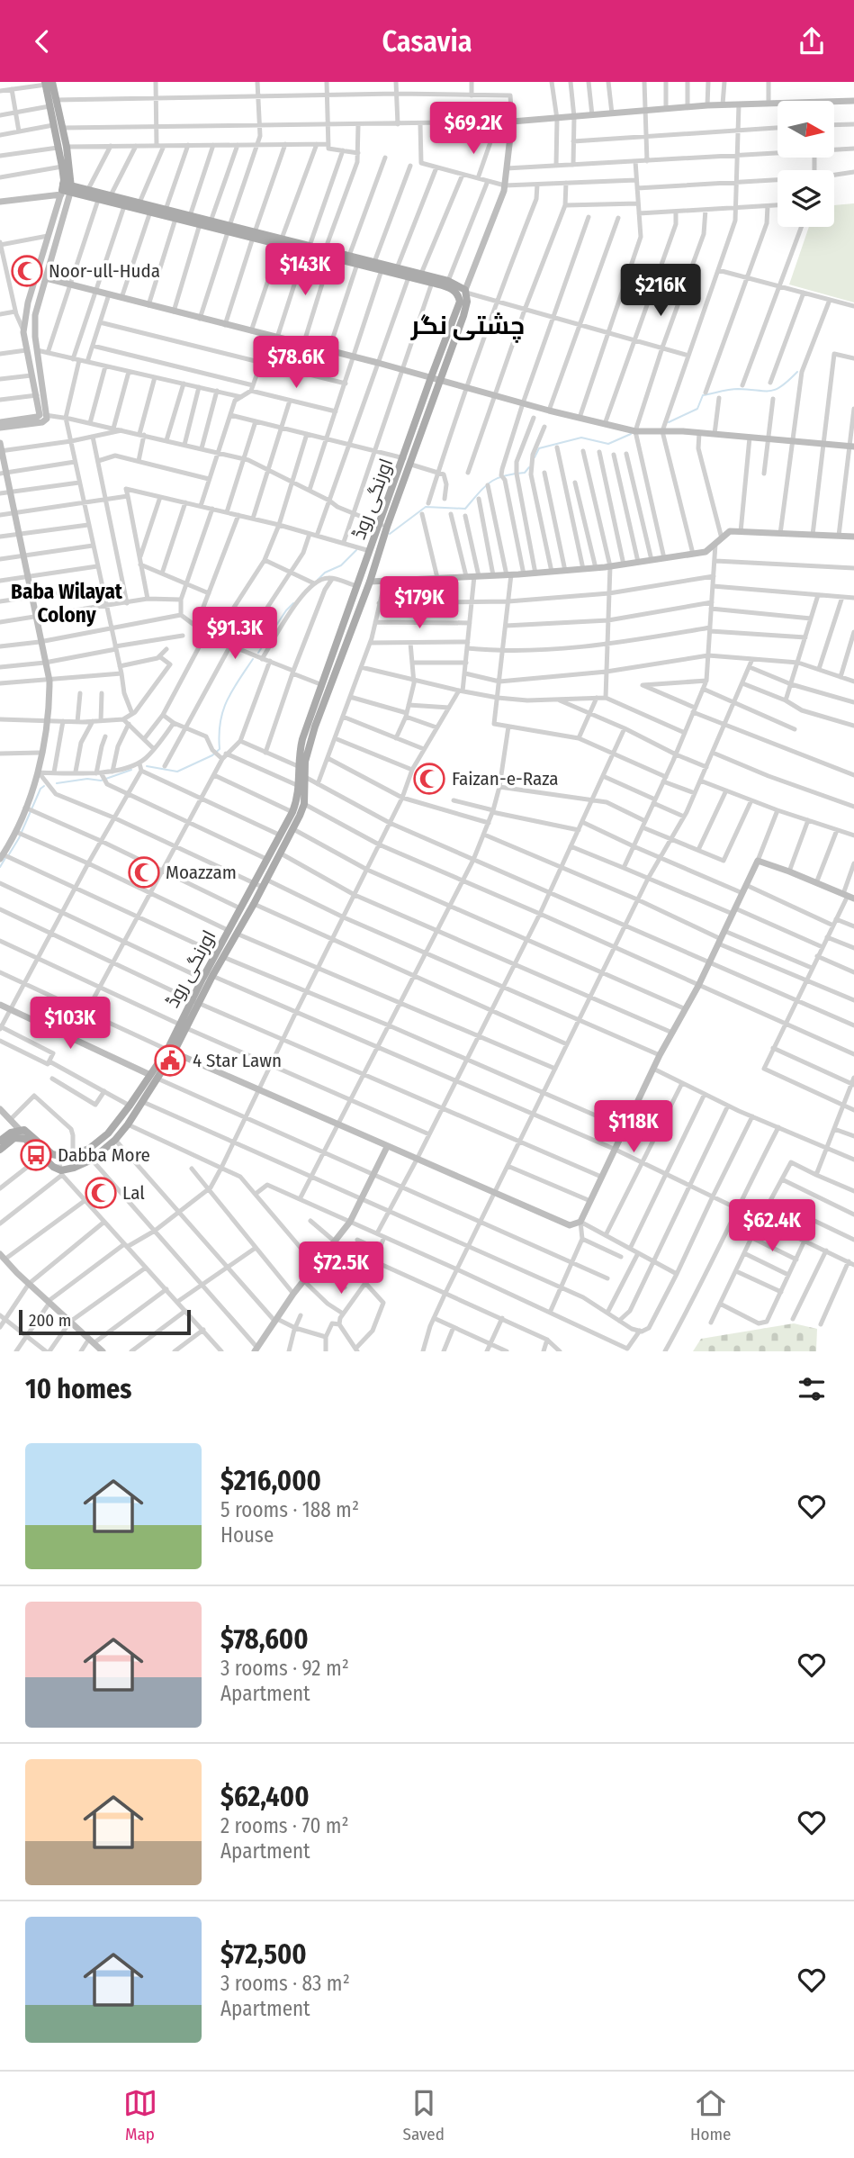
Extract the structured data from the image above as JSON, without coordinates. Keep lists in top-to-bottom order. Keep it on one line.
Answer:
{"streets":{"main road":["اورنگی روڈ"]},"districts":["چشتی نگر","Baba Wilayat Colony"],"places":{"mosque":["Noor-ull-Huda","Faizan-e-Raza","Moazzam","Lal"],"public building":["4 Star Lawn"],"bus stop":["Dabba More"]},"scale_bar":"200 m","north":"right","page":{"header":"Casavia","price":["$69.2K","$143K","$216K","$78.6K","$179K","$91.3K","$103K","$118K","$62.4K","$72.5K"],"scale":"200 m","heading":"10 homes","list":[{"name":"$216,000","note":"5 rooms · 188 m² · House"},{"name":"$78,600","note":"3 rooms · 92 m² · Apartment"},{"name":"$62,400","note":"2 rooms · 70 m² · Apartment"},{"name":"$72,500","note":"3 rooms · 83 m² · Apartment"}],"tabs":["Map","Saved","Home"]}}
